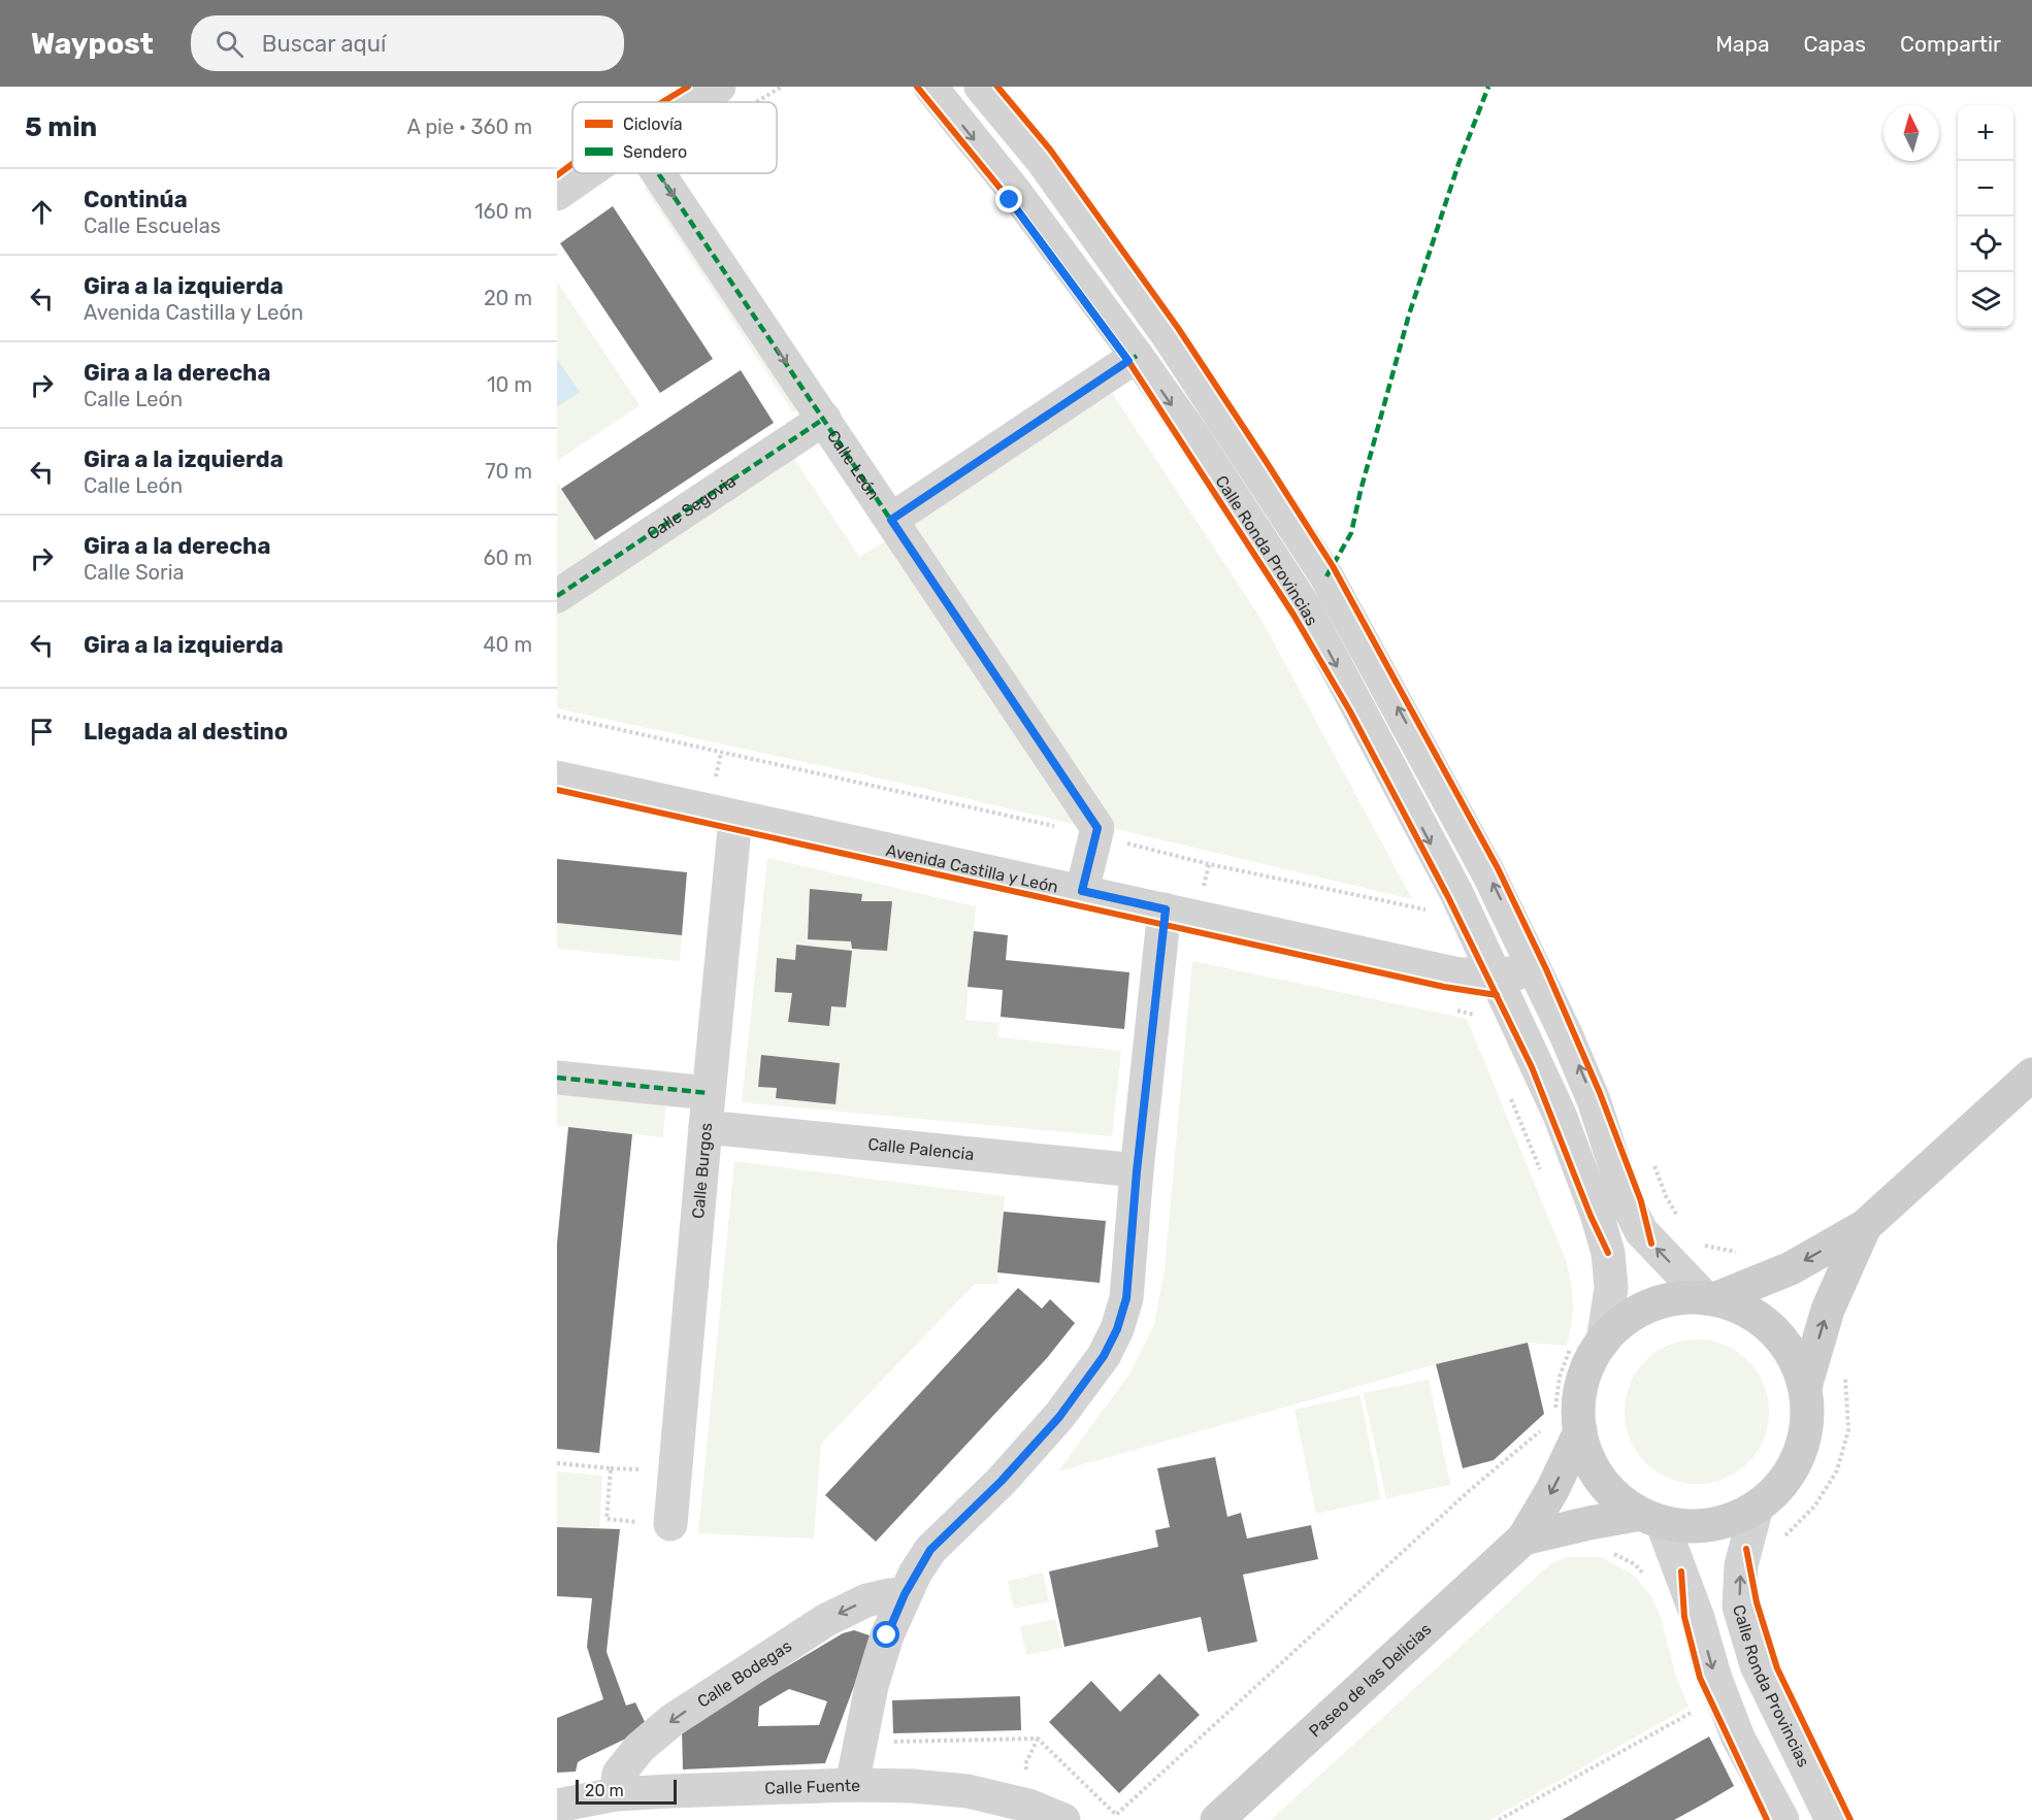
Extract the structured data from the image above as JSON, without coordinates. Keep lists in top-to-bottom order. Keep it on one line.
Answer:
{"streets":{"main road":["Paseo de las Delicias"],"street":["Calle León","Calle Segovia","Calle Ronda Provincias","Avenida Castilla y León","Calle Palencia","Calle Burgos","Calle Bodegas","Calle Fuente"]},"crossings":[["Calle León","Calle Segovia"],["Calle Ronda Provincias","Avenida Castilla y León"],["Calle Ronda Provincias","Paseo de las Delicias"],["Avenida Castilla y León","Calle Burgos"],["Calle Palencia","Calle Burgos"],["Calle Bodegas","Calle Fuente"]],"one_way":["Calle León","Calle Bodegas"],"legend":["Ciclovía","Sendero"],"scale_bar":"20 m","north":"top","page":{"header":"Waypost","search":"Buscar aquí","nav":["Mapa","Capas","Compartir"],"heading":["5 min","A pie · 360 m"],"map_buttons":["+","−"],"list":[["Continúa","Calle Escuelas","160 m"],["Gira a la izquierda","Avenida Castilla y León","20 m"],["Gira a la derecha","Calle León","10 m"],["Gira a la izquierda","Calle León","70 m"],["Gira a la derecha","Calle Soria","60 m"],["Gira a la izquierda","40 m"],"Llegada al destino"],"scale":"20 m"}}
